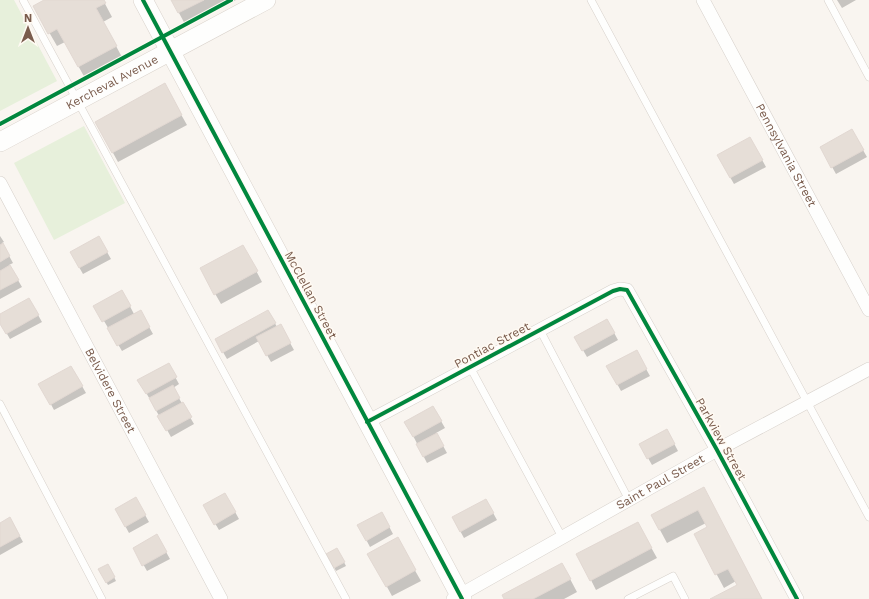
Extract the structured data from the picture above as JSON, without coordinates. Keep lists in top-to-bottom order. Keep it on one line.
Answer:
{"streets":{"street":["Kercheval Avenue","Pennsylvania Street","McClellan Street","Pontiac Street","Belvidere Street","Parkview Street","Saint Paul Street"]},"crossings":[["Kercheval Avenue","McClellan Street"],["McClellan Street","Pontiac Street"],["McClellan Street","Saint Paul Street"],["Pontiac Street","Parkview Street"],["Parkview Street","Saint Paul Street"]],"north":"top"}
